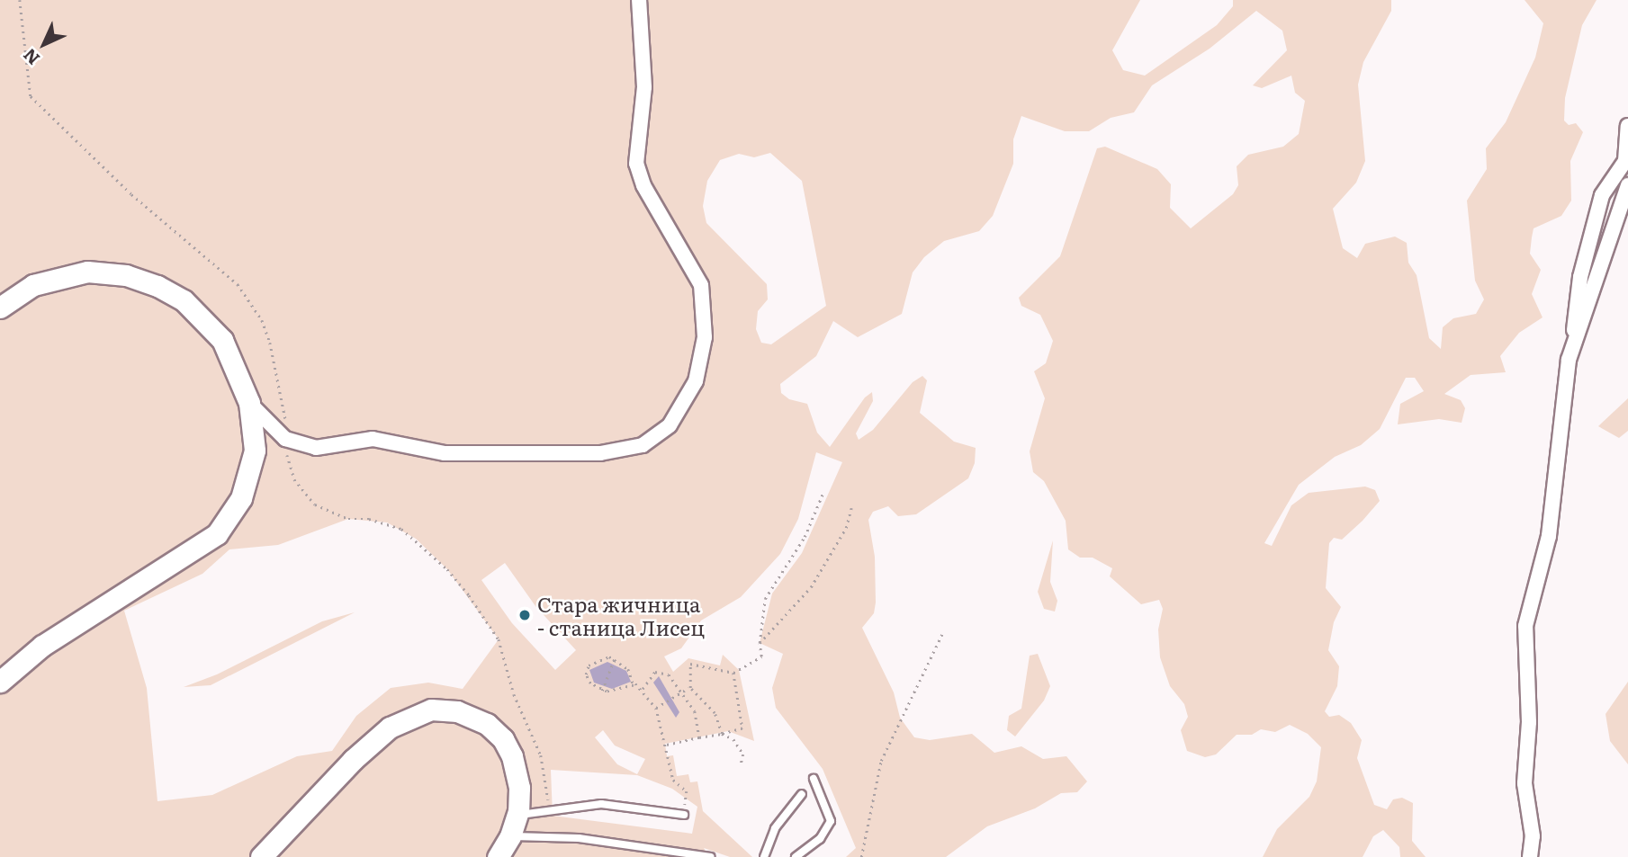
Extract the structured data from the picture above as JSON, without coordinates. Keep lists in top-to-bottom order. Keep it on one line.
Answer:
{"places":["Стара жичница - станица Лисец"],"north":"bottom left"}
